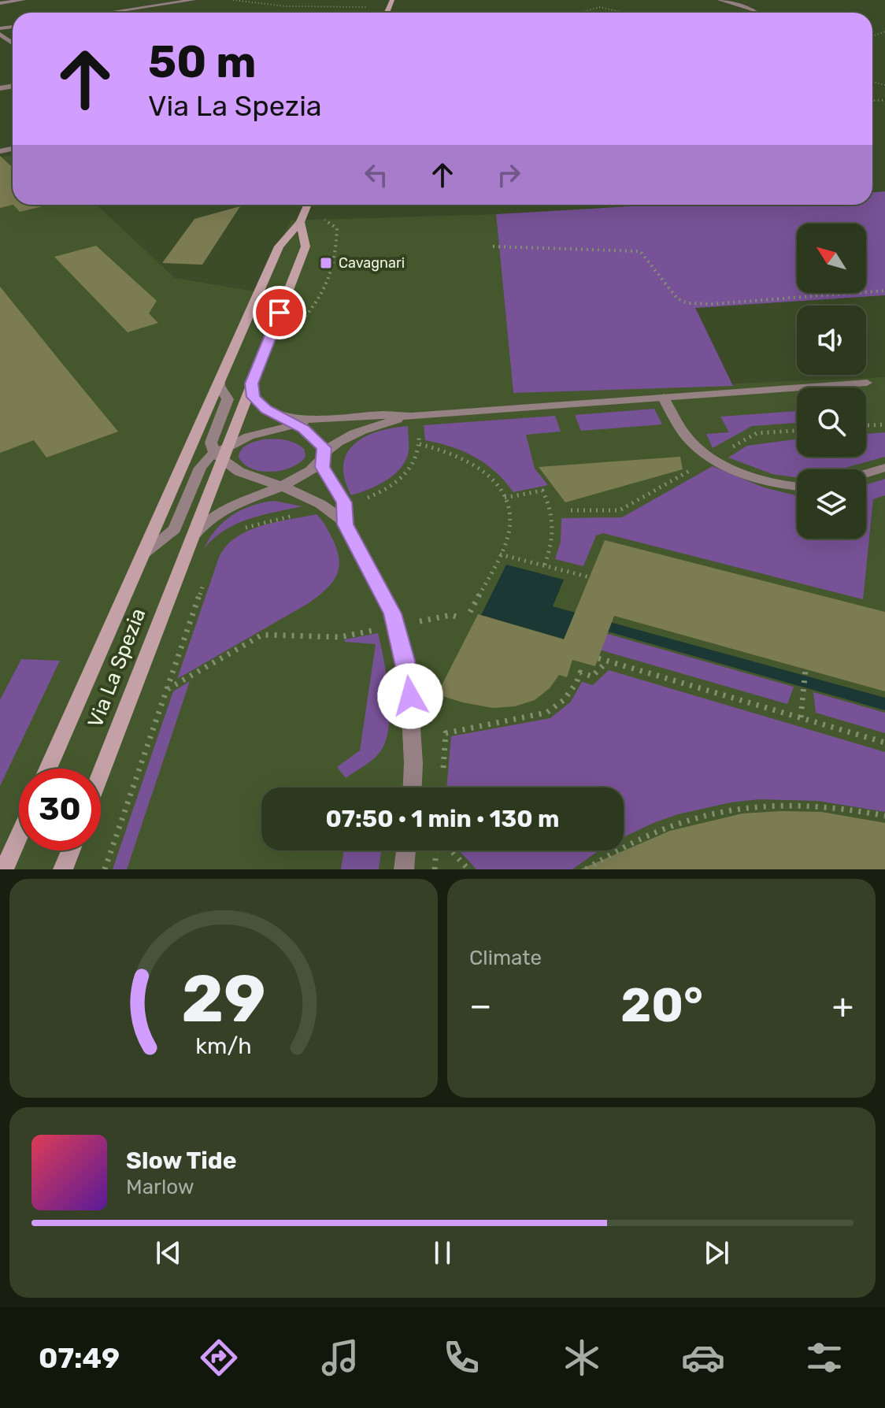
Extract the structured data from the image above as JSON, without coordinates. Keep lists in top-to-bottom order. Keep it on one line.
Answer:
{"streets":{"main road":["Via La Spezia"]},"places":{"transit":["Cavagnari"]},"north":"top left","page":{"turn":["50 m","Via La Spezia"],"limit":"30","trip":"07:50 · 1 min · 130 m","tile":"Climate","heat":["−","20°","+"],"song":["Slow Tide","Marlow"],"tabs":"07:49","gauge":["29","km/h"]}}
